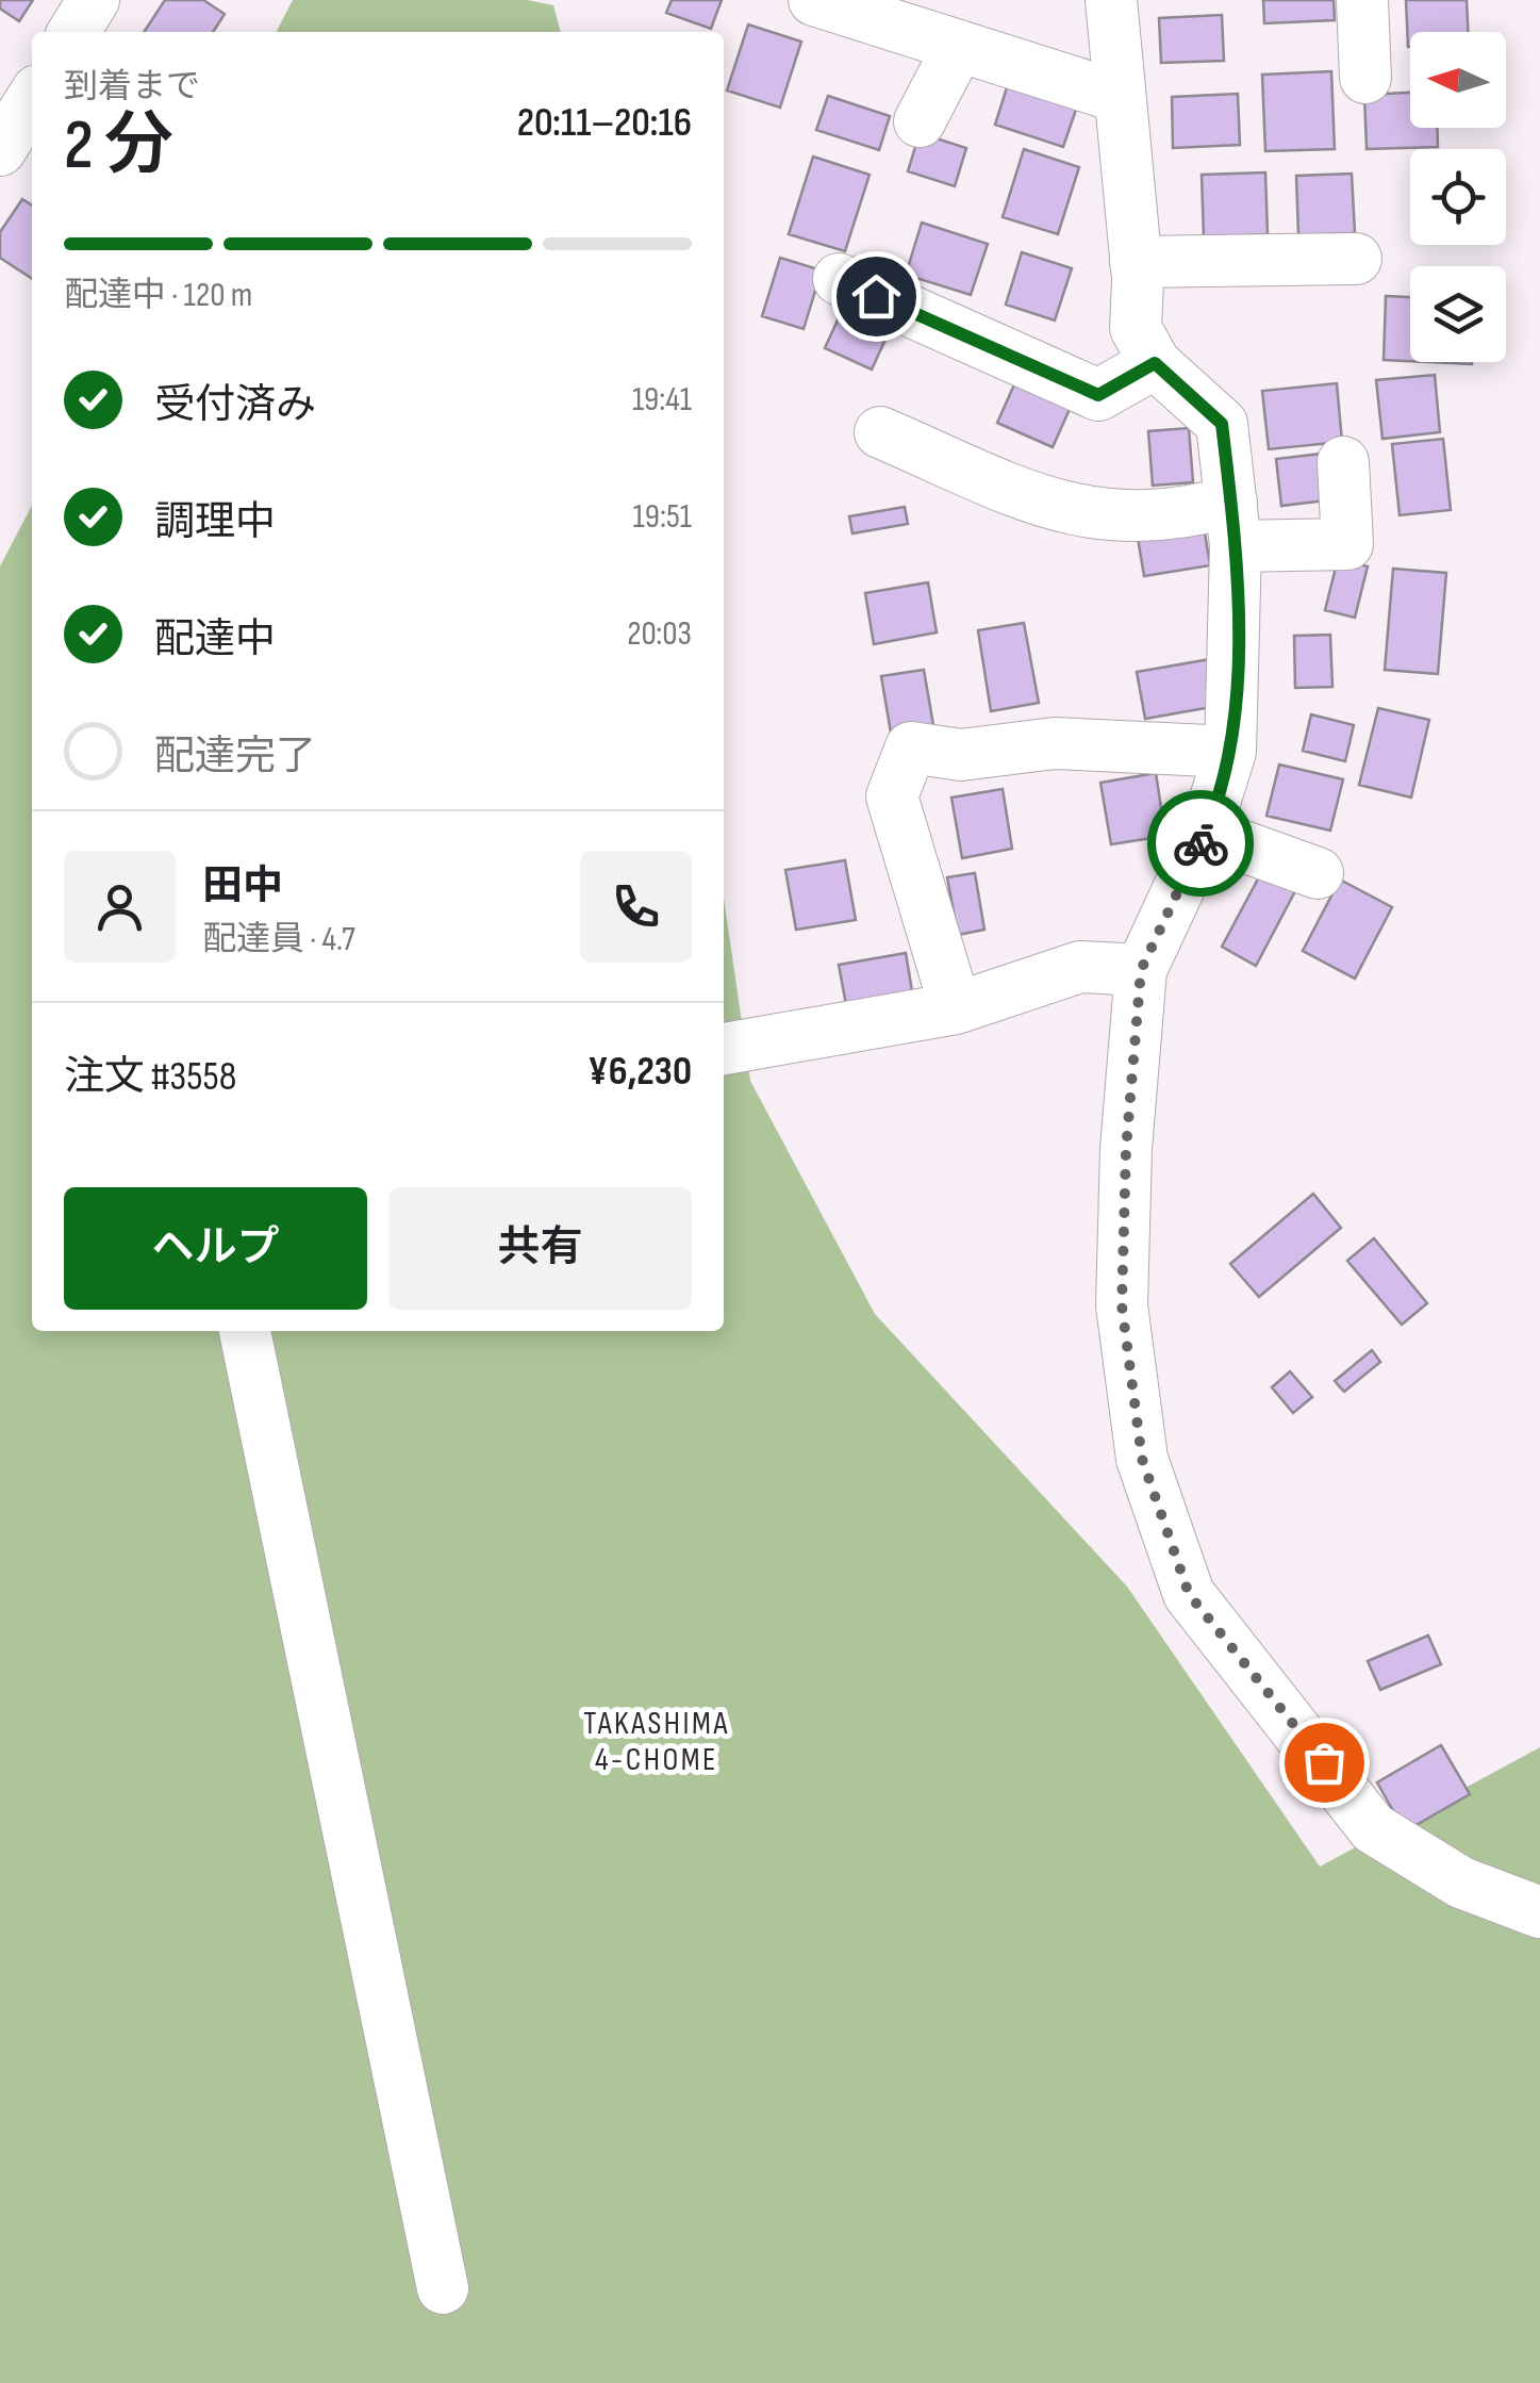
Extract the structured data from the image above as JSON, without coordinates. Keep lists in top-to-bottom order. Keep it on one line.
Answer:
{"districts":["TAKASHIMA 4-CHOME"],"north":"left","page":{"heading":["2 分","到着まで","20:11–20:16"],"panel":["田中","配達員 · 4.7","注文 #3558","¥6,230"],"bar":"配達中 · 120 m","list":[["受付済み","19:41"],["調理中","19:51"],["配達中","20:03"],"配達完了"],"buttons":["ヘルプ","共有"]}}
